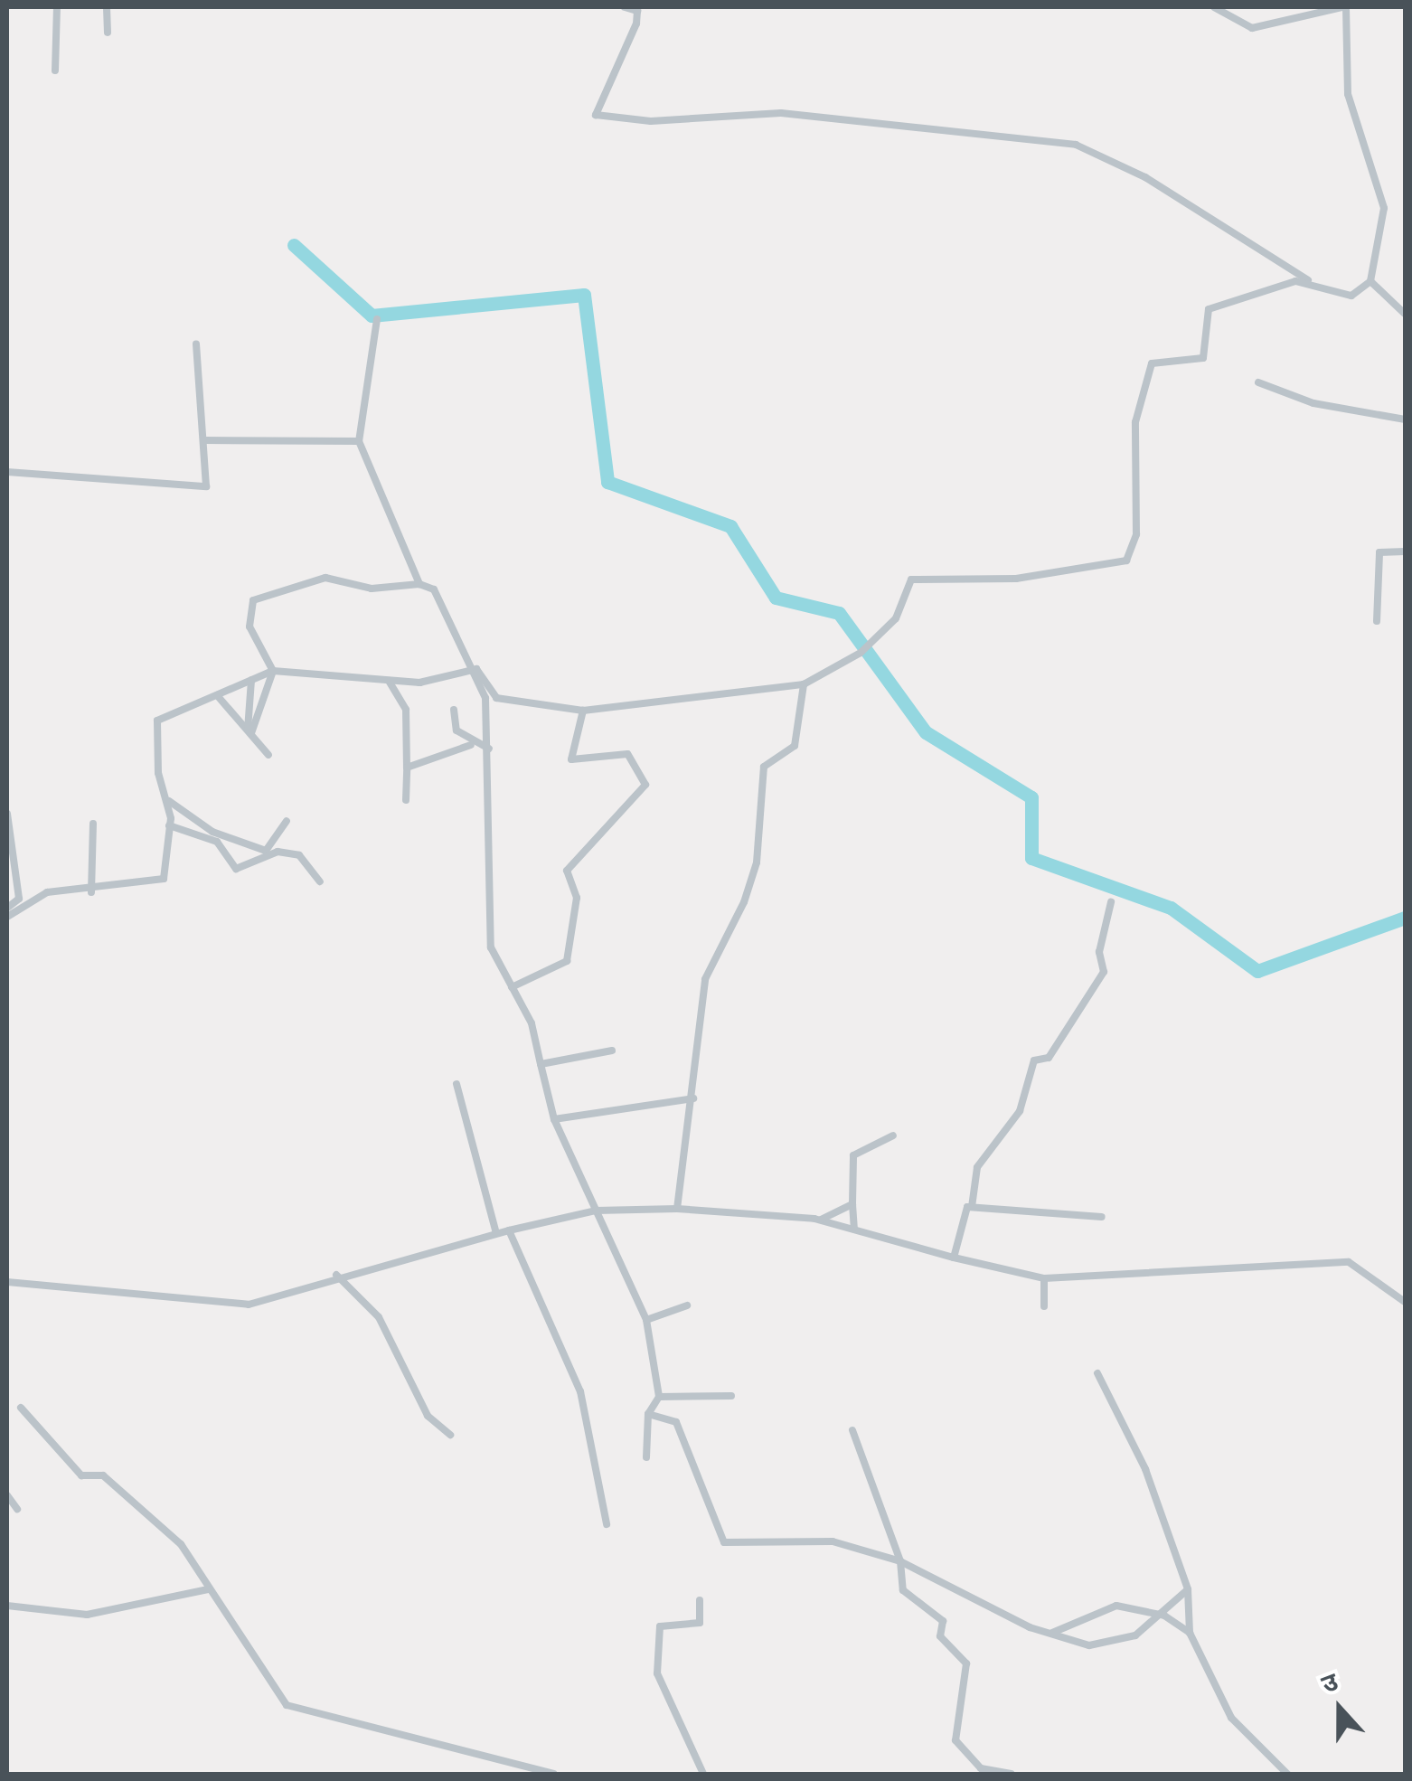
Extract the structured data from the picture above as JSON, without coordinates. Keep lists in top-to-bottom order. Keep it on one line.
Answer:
{"north":"top"}
